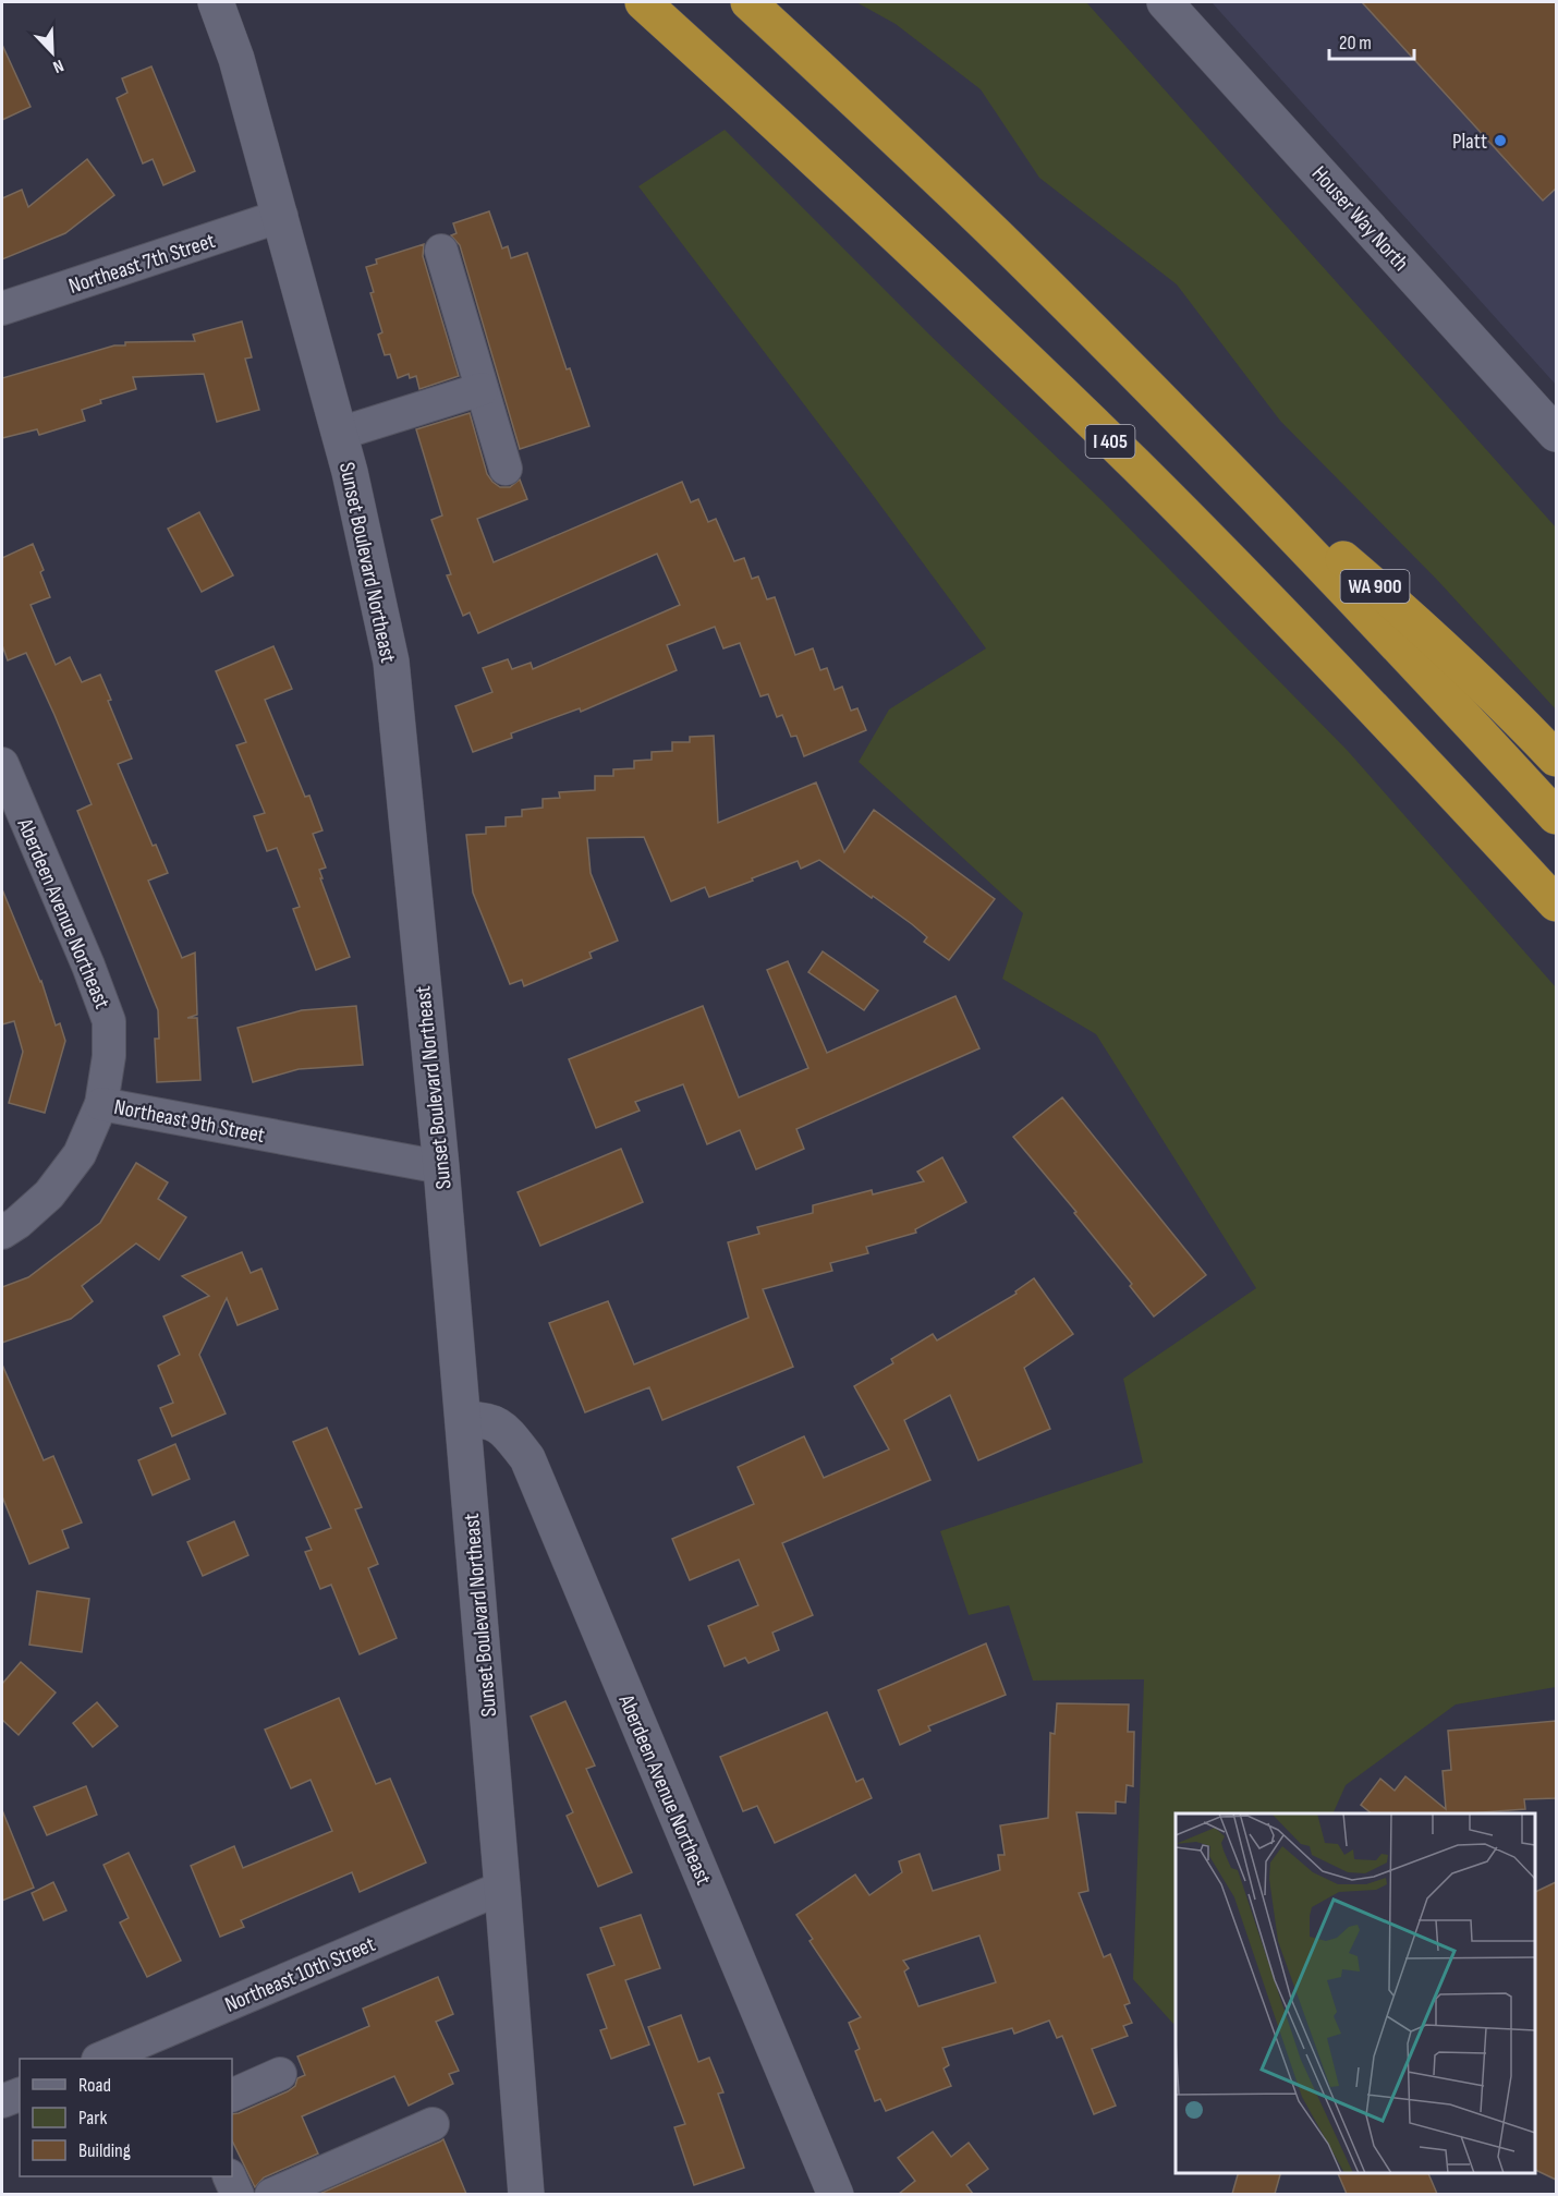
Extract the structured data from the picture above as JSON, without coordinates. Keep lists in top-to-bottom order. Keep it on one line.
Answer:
{"streets":{"highway":["I 405","WA 900"],"main road":["Houser Way North","Sunset Boulevard Northeast","Aberdeen Avenue Northeast"],"street":["Northeast 7th Street","Northeast 9th Street","Northeast 10th Street"]},"crossings":[["Northeast 7th Street","Sunset Boulevard Northeast"],["Sunset Boulevard Northeast","Aberdeen Avenue Northeast"],["Sunset Boulevard Northeast","Northeast 9th Street"],["Sunset Boulevard Northeast","Northeast 10th Street"],["Aberdeen Avenue Northeast","Northeast 9th Street"]],"places":["Platt"],"legend":["Road","Park","Building"],"scale_bar":"20 m","north":"bottom right"}
